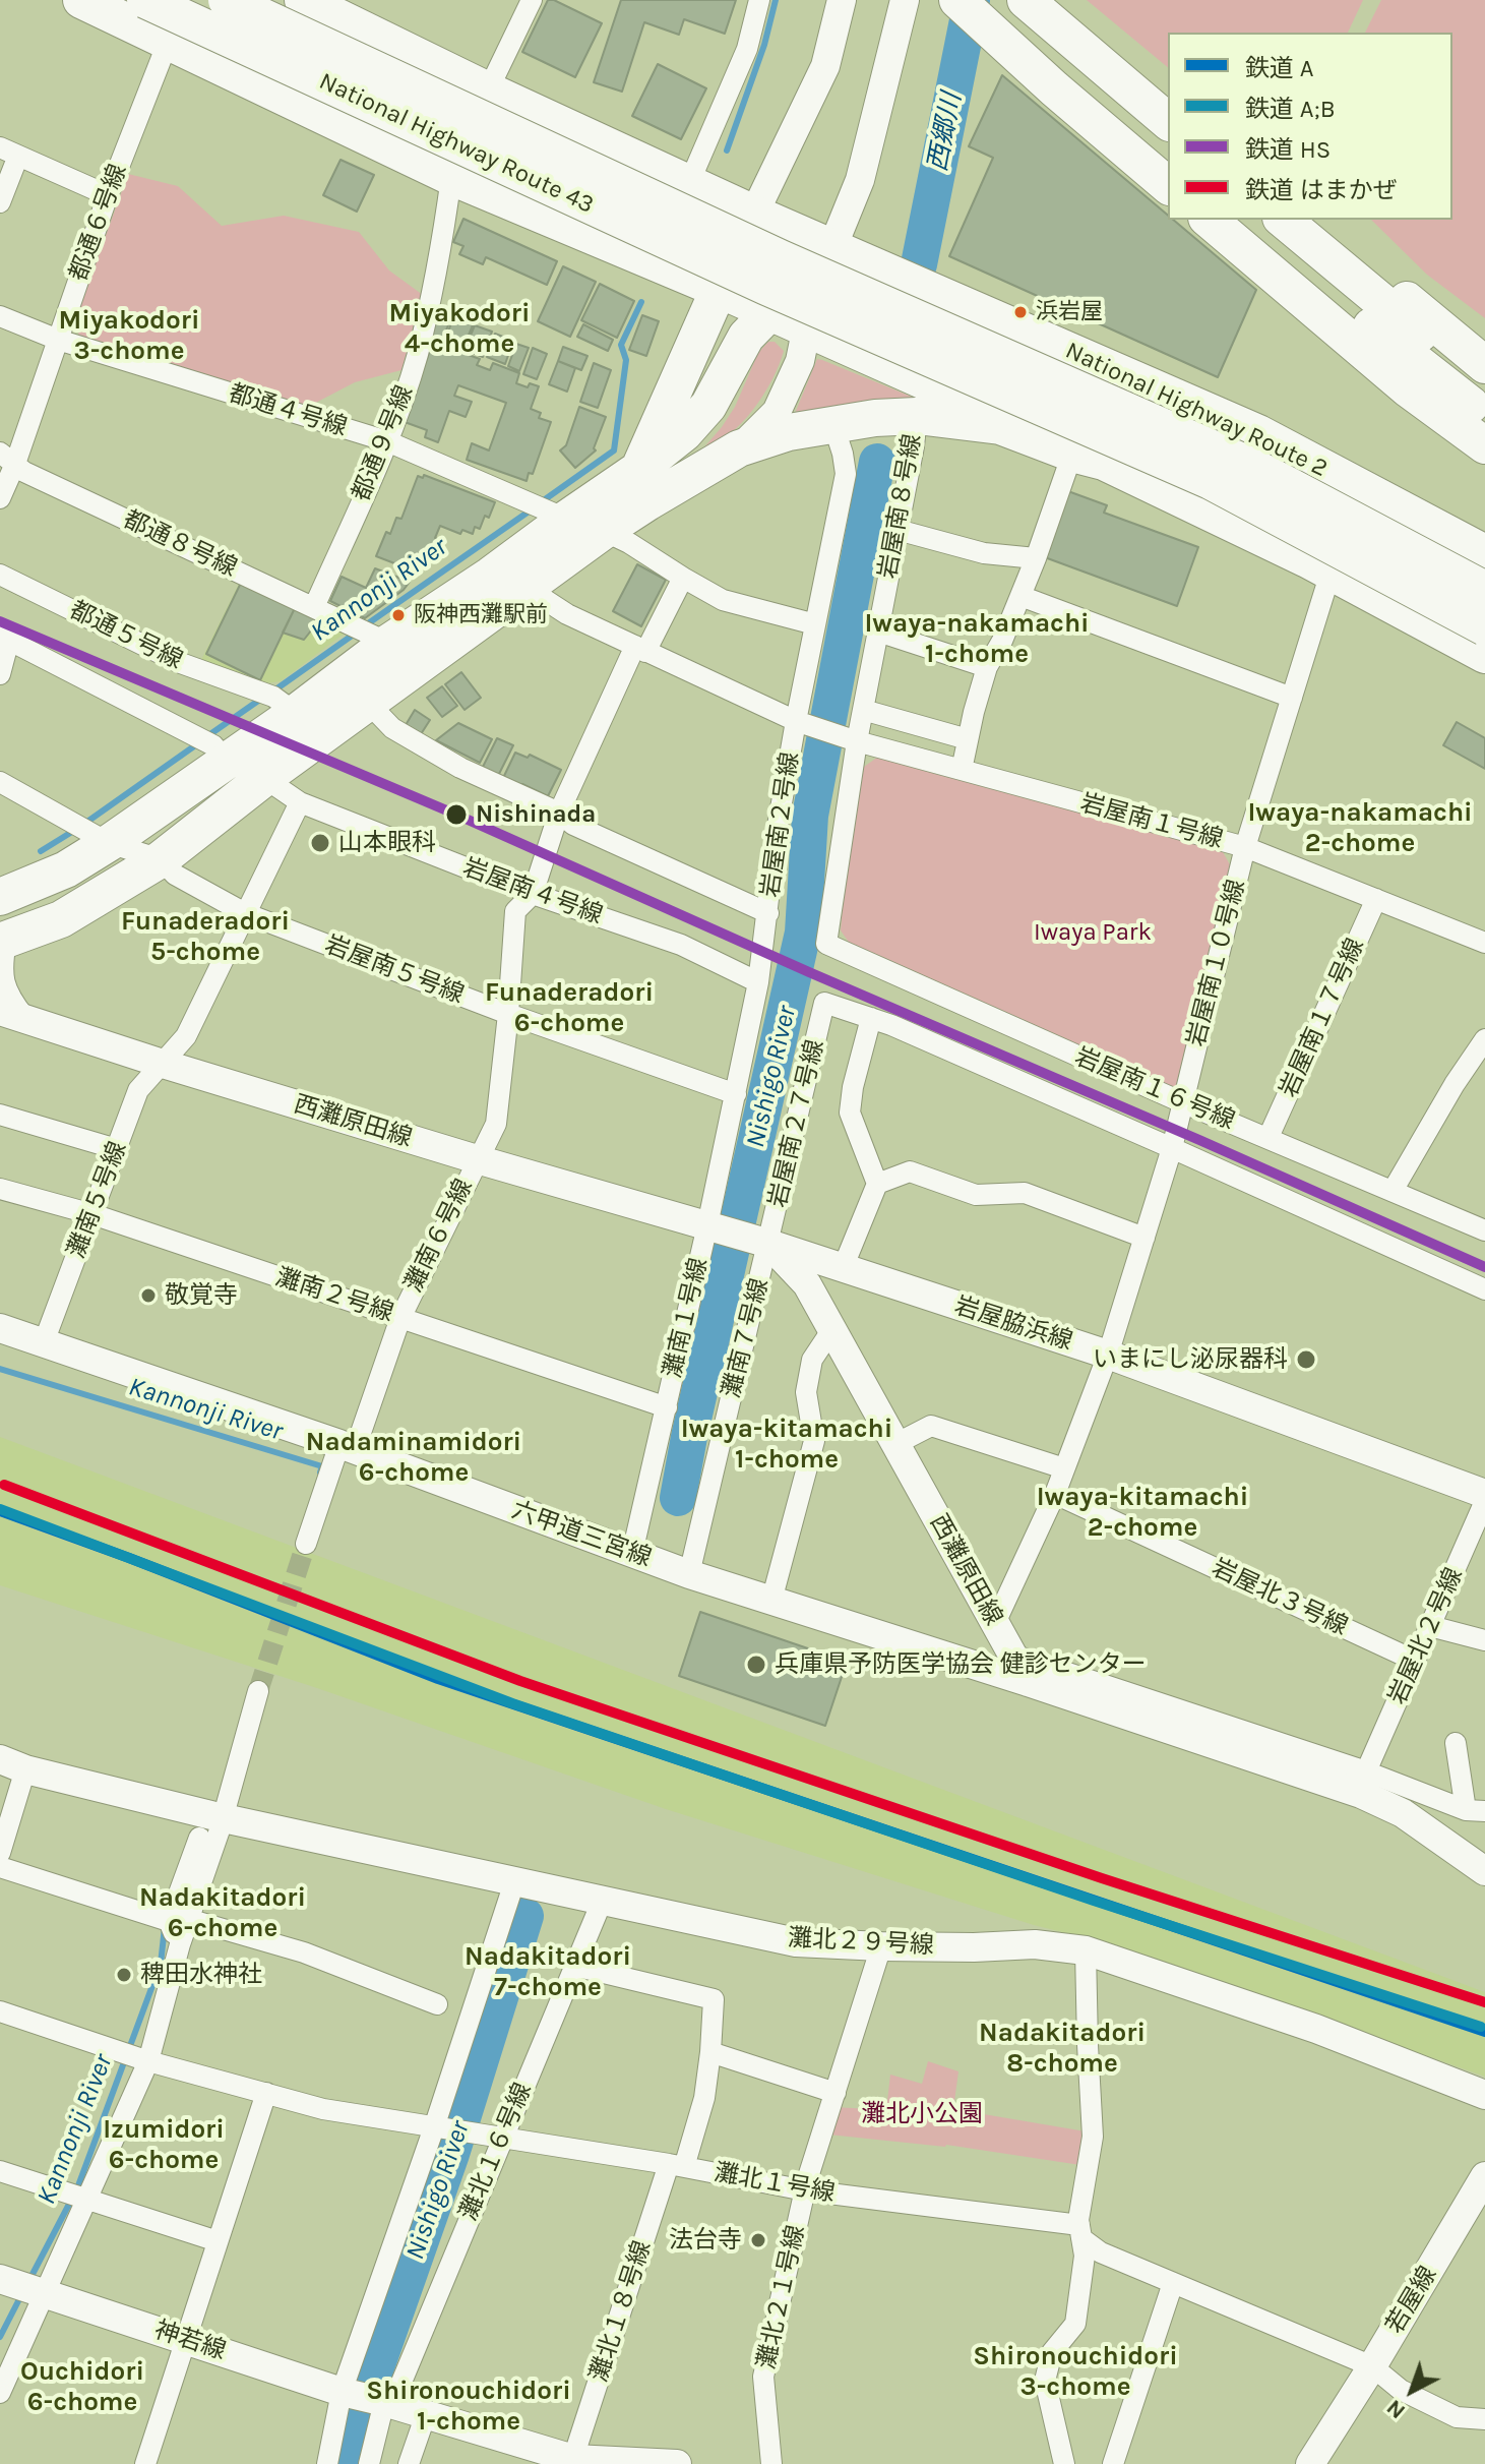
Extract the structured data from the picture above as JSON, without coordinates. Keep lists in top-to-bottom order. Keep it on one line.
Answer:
{"streets":{"highway":["National Highway Route 43","National Highway Route 2"],"street":["都通６号線","都通４号線","都通９号線","岩屋南８号線","都通８号線","都通５号線","岩屋南１号線","岩屋南２号線","岩屋南４号線","岩屋南１０号線","岩屋南５号線","岩屋南１７号線","岩屋南１６号線","西灘原田線","岩屋南２７号線","灘南５号線","灘南６号線","灘南２号線","灘南１号線","岩屋脇浜線","灘南７号線","六甲道三宮線","岩屋北３号線","岩屋北２号線","灘北２９号線","灘北１６号線","灘北１号線","灘北２１号線","若屋線","灘北１８号線","神若線"]},"crossings":[["National Highway Route 43","National Highway Route 2"],["都通６号線","National Highway Route 2"],["都通６号線","都通４号線"],["都通６号線","都通８号線"],["National Highway Route 2","都通４号線"],["National Highway Route 2","都通９号線"],["National Highway Route 2","岩屋南８号線"],["National Highway Route 2","都通８号線"],["National Highway Route 2","都通５号線"],["National Highway Route 2","岩屋南２号線"],["National Highway Route 2","岩屋南４号線"],["National Highway Route 2","岩屋南１０号線"],["National Highway Route 2","岩屋南５号線"],["都通４号線","都通９号線"],["都通４号線","岩屋南２号線"],["都通４号線","灘南６号線"],["都通９号線","都通８号線"],["岩屋南８号線","岩屋南１号線"],["岩屋南８号線","岩屋南１６号線"],["岩屋南１号線","岩屋南２号線"],["岩屋南１号線","岩屋南１０号線"],["岩屋南１号線","岩屋南１７号線"],["岩屋南２号線","岩屋南４号線"],["岩屋南２号線","岩屋南５号線"],["岩屋南２号線","西灘原田線"],["岩屋南２号線","灘南１号線"],["岩屋南４号線","灘南５号線"],["岩屋南４号線","灘南６号線"],["岩屋南１０号線","岩屋南１６号線"],["岩屋南１０号線","西灘原田線"],["岩屋南１０号線","岩屋脇浜線"],["岩屋南１０号線","岩屋北３号線"],["岩屋南５号線","灘南５号線"],["岩屋南５号線","灘南６号線"],["岩屋南１７号線","岩屋南１６号線"],["西灘原田線","岩屋南２７号線"],["西灘原田線","灘南５号線"],["西灘原田線","灘南６号線"],["西灘原田線","灘南１号線"],["西灘原田線","岩屋脇浜線"],["西灘原田線","灘南７号線"],["西灘原田線","六甲道三宮線"],["岩屋南２７号線","岩屋脇浜線"],["岩屋南２７号線","灘南７号線"],["灘南５号線","灘南２号線"],["灘南５号線","六甲道三宮線"],["灘南６号線","灘南２号線"],["灘南６号線","六甲道三宮線"],["灘南２号線","灘南１号線"],["灘南１号線","六甲道三宮線"],["岩屋脇浜線","灘南７号線"],["灘南７号線","六甲道三宮線"],["岩屋北３号線","岩屋北２号線"],["灘北２９号線","灘北１６号線"],["灘北２９号線","灘北２１号線"],["灘北１６号線","灘北１号線"],["灘北１６号線","灘北１８号線"],["灘北１６号線","神若線"],["灘北１号線","灘北２１号線"],["灘北１号線","若屋線"],["灘北１号線","灘北１８号線"]],"districts":["Miyakodori 4-chome","Miyakodori 3-chome","Iwaya-nakamachi 1-chome","Iwaya-nakamachi 2-chome","Funaderadori 5-chome","Funaderadori 6-chome","Iwaya-kitamachi 1-chome","Nadaminamidori 6-chome","Iwaya-kitamachi 2-chome","Nadakitadori 6-chome","Nadakitadori 7-chome","Nadakitadori 8-chome","Izumidori 6-chome","Shironouchidori 3-chome","Ouchidori 6-chome","Shironouchidori 1-chome"],"water":["西郷川","Kannonji River","Nishigo River"],"parks":["Iwaya Park","灘北小公園"],"places":["浜岩屋","阪神西灘駅前","Nishinada","山本眼科","敬覚寺","いまにし泌尿器科","兵庫県予防医学協会 健診センター","稗田水神社","法台寺"],"lines":["rail line HS","rail line はまかぜ","rail line A;B","rail line A"],"legend":["鉄道 A","鉄道 A;B","鉄道 HS","鉄道 はまかぜ"],"north":"bottom left"}
